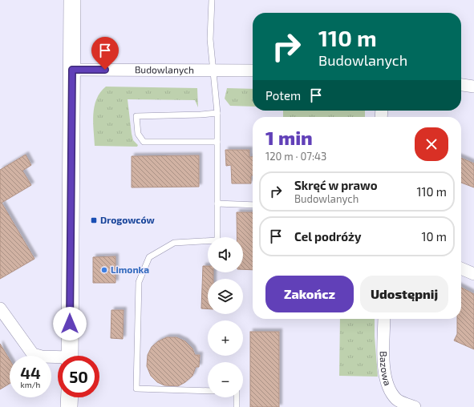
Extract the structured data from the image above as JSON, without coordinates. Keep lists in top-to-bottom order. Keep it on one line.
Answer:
{"streets":{"street":["Budowlanych","Bazowa"]},"places":{"transit":["Drogowców"],"other":["Limonka"]},"page":{"turn":["110 m","Budowlanych"],"then":"Potem","heading":["1 min","120 m · 07:43"],"list":[{"name":"Skręć w prawo","note":"Budowlanych","value":"110 m"},{"name":"Cel podróży","value":"10 m"}],"map_buttons":["+","−"],"buttons":["Zakończ","Udostępnij"],"speed":"44 km/h","limit":"50"}}
